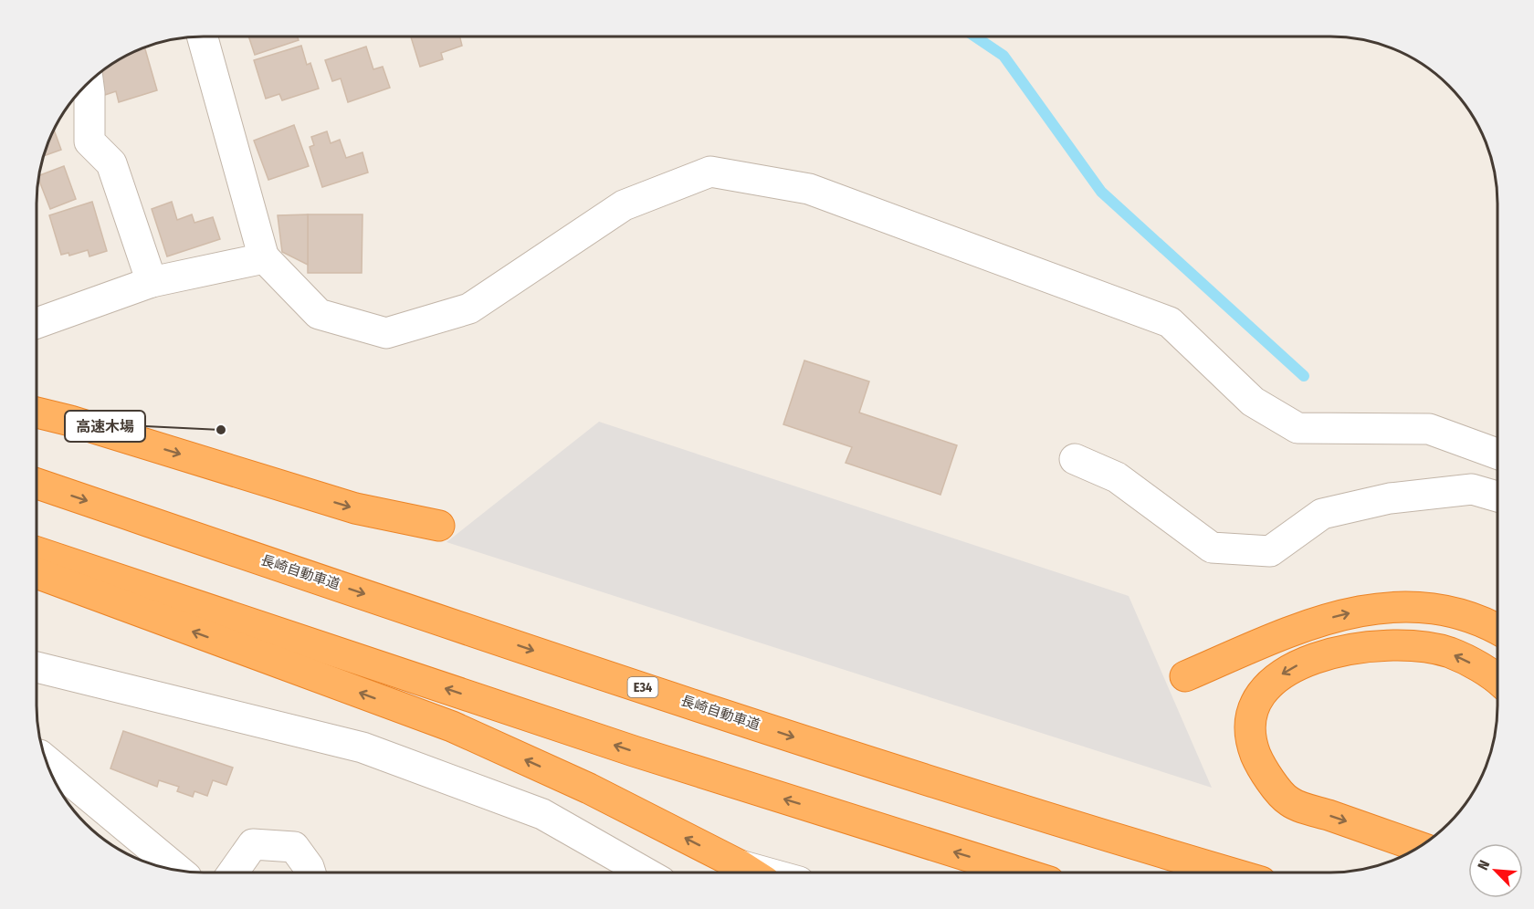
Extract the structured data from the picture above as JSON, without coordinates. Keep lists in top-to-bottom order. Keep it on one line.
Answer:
{"streets":{"highway":["長崎自動車道","E34"]},"places":["高速木場"],"north":"top left"}
